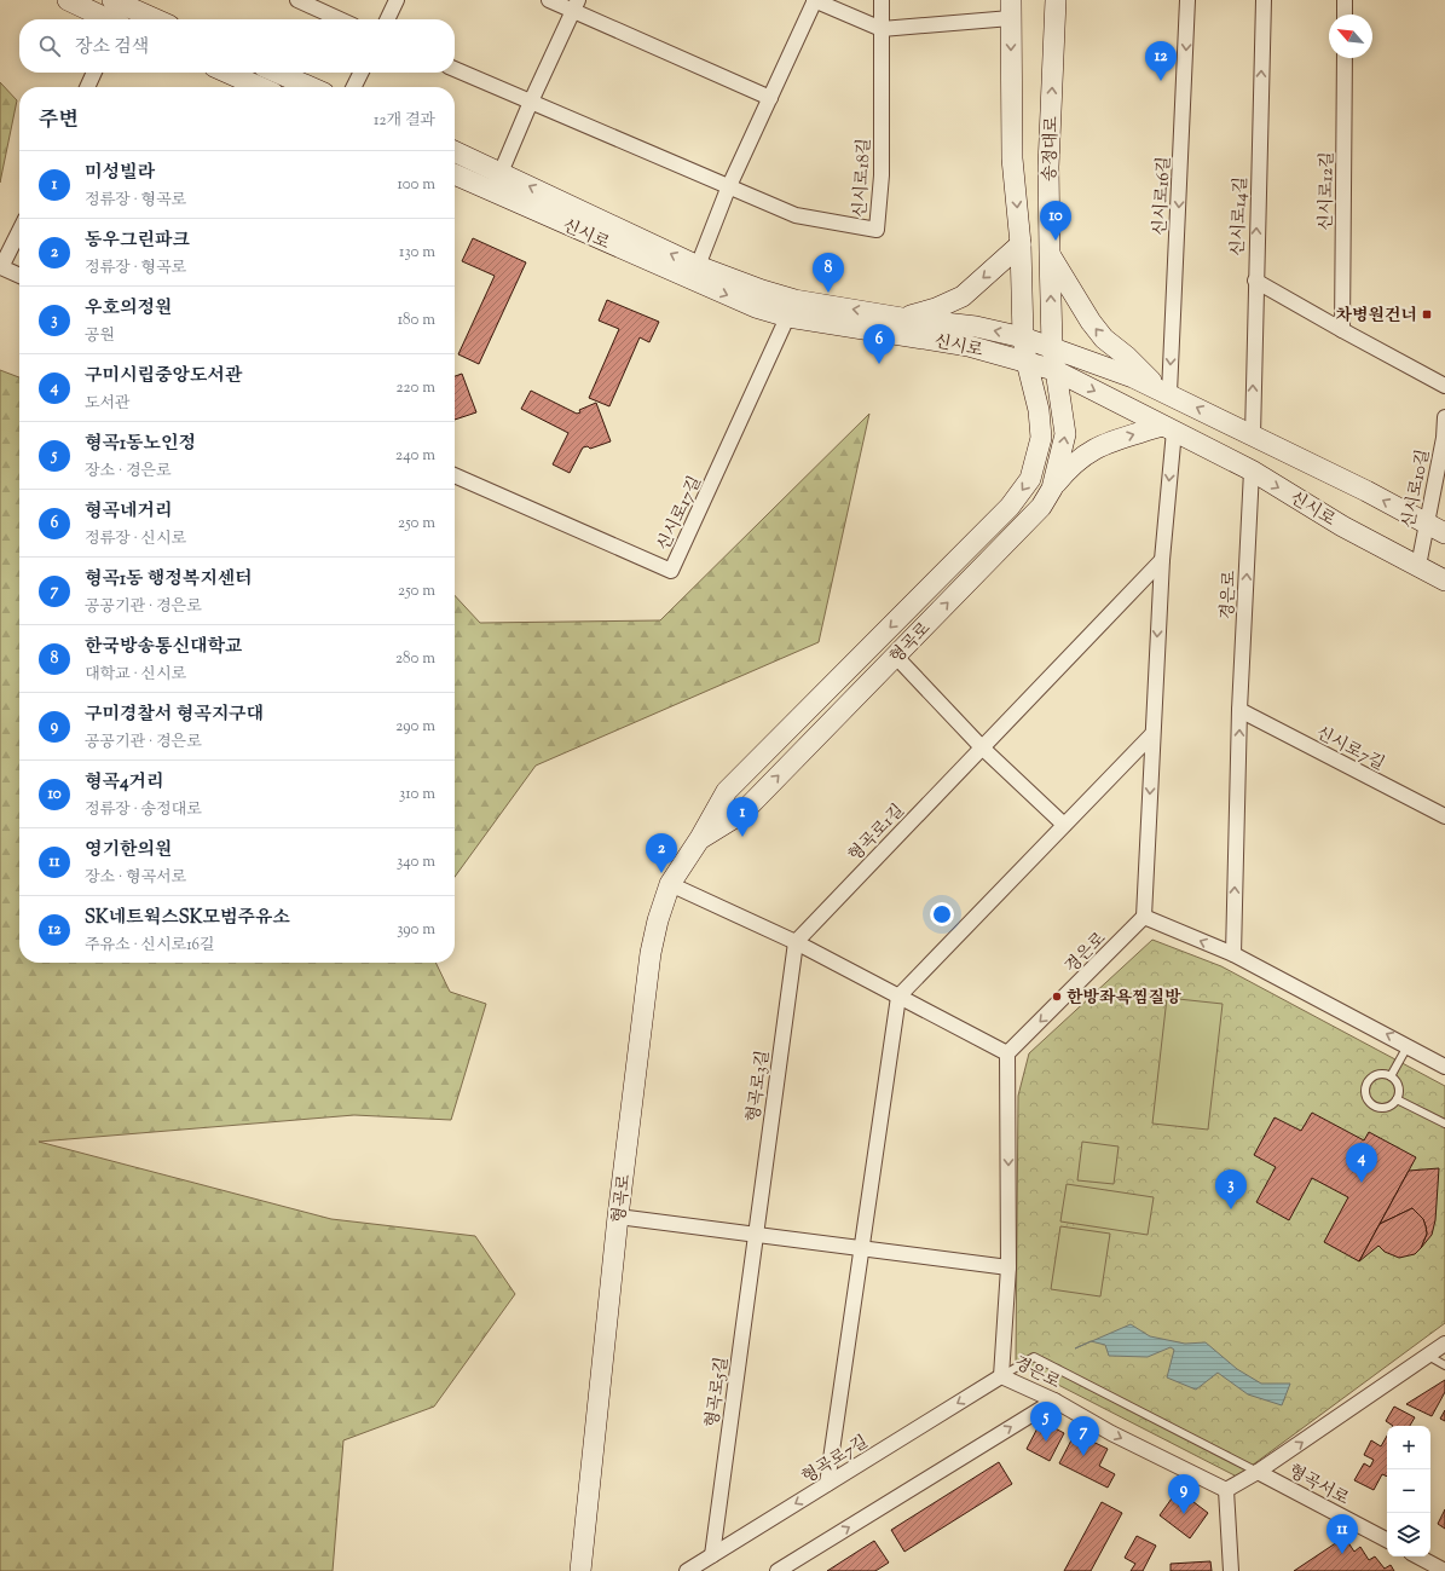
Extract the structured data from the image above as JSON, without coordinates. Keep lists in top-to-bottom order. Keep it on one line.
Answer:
{"streets":{"street":["송정대로","신시로18길","신시로12길","신시로16길","신시로14길","신시로","신시로10길","신시로17길","경은로","형곡로","신시로7길","형곡로1길","형곡로3길","형곡로5길","형곡로7길","형곡서로"]},"crossings":[["송정대로","신시로"],["송정대로","형곡로"],["신시로16길","신시로"],["신시로14길","신시로"],["신시로","신시로10길"],["신시로","신시로17길"],["신시로","경은로"],["경은로","신시로7길"],["경은로","형곡로7길"],["형곡로1길","형곡로3길"],["형곡로3길","형곡로5길"],["형곡로5길","형곡로7길"]],"one_way":["신시로16길","신시로14길"],"places":{"transit":["차병원건너"],"other":["한방좌욕찜질방"]},"north":"top left","page":{"search":"장소 검색","pins":["12","10","8","6","1","2","4","3","5","7","9","11"],"heading":["주변","12개 결과"],"list":[{"mark":"1","name":"미성빌라","note":"정류장 · 형곡로","value":"100 m"},{"mark":"2","name":"동우그린파크","note":"정류장 · 형곡로","value":"130 m"},{"mark":"3","name":"우호의정원","note":"공원","value":"180 m"},{"mark":"4","name":"구미시립중앙도서관","note":"도서관","value":"220 m"},{"mark":"5","name":"형곡1동노인정","note":"장소 · 경은로","value":"240 m"},{"mark":"6","name":"형곡네거리","note":"정류장 · 신시로","value":"250 m"},{"mark":"7","name":"형곡1동 행정복지센터","note":"공공기관 · 경은로","value":"250 m"},{"mark":"8","name":"한국방송통신대학교","note":"대학교 · 신시로","value":"280 m"},{"mark":"9","name":"구미경찰서 형곡지구대","note":"공공기관 · 경은로","value":"290 m"},{"mark":"10","name":"형곡4거리","note":"정류장 · 송정대로","value":"310 m"},{"mark":"11","name":"영기한의원","note":"장소 · 형곡서로","value":"340 m"},{"mark":"12","name":"SK네트웍스SK모범주유소","note":"주유소 · 신시로16길","value":"390 m"}],"map_buttons":["+","−"]}}
